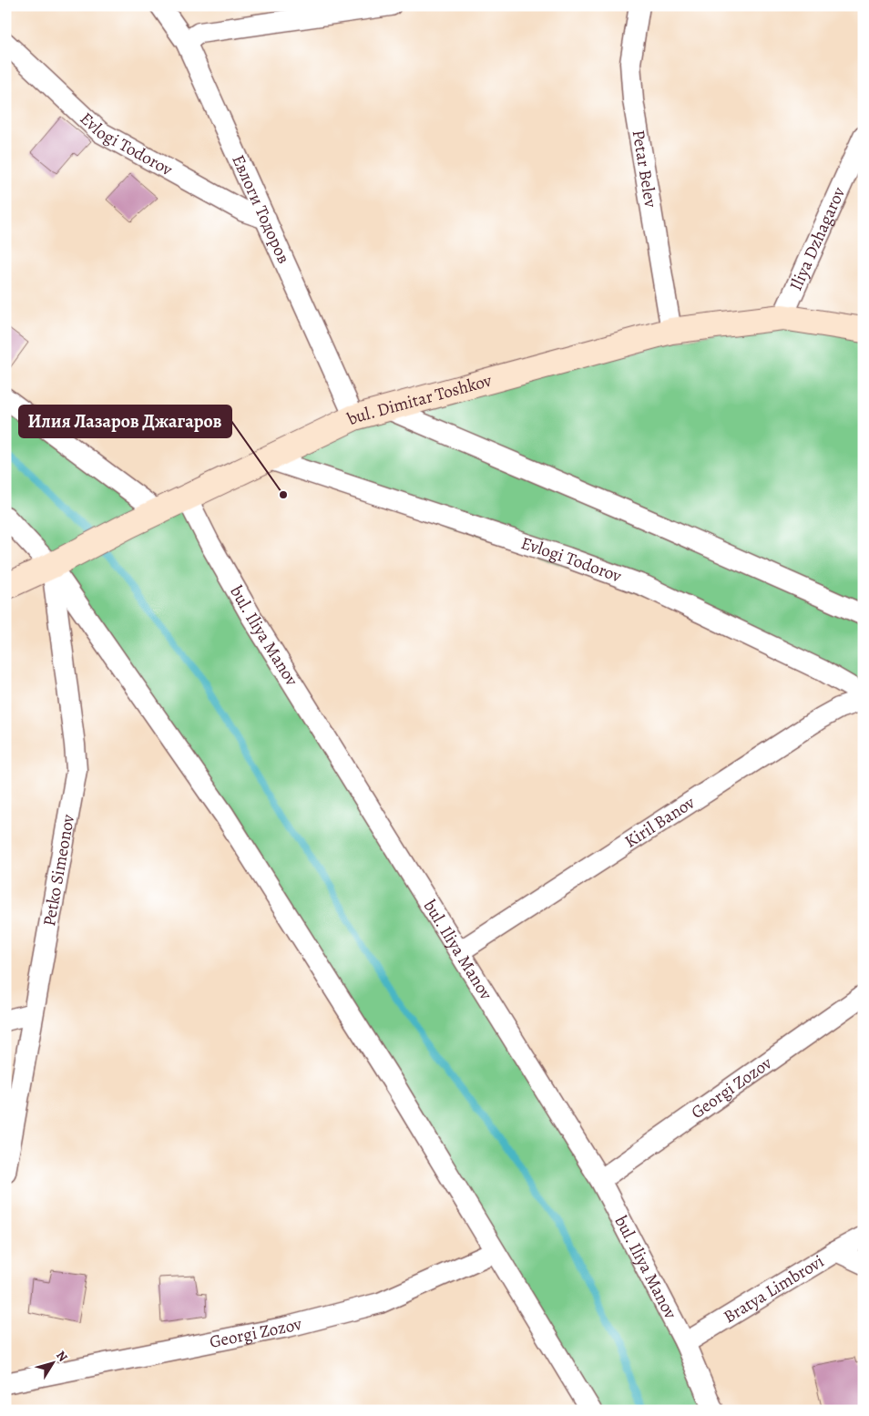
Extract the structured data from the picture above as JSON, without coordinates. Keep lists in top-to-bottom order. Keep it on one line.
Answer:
{"streets":{"street":["Evlogi Todorov","Petar Belev","Евлоги Тодоров","Iliya Dzhagarov","bul. Dimitar Toshkov","bul. Iliya Manov","Kiril Banov","Petko Simeonov","Georgi Zozov","Bratya Limbrovi"]},"crossings":[["Evlogi Todorov","Евлоги Тодоров"],["Evlogi Todorov","bul. Dimitar Toshkov"],["Petar Belev","bul. Dimitar Toshkov"],["Евлоги Тодоров","bul. Dimitar Toshkov"],["Iliya Dzhagarov","bul. Dimitar Toshkov"],["bul. Dimitar Toshkov","bul. Iliya Manov"],["bul. Dimitar Toshkov","Petko Simeonov"],["bul. Iliya Manov","Kiril Banov"],["bul. Iliya Manov","Georgi Zozov"],["bul. Iliya Manov","Bratya Limbrovi"]],"places":["Илия Лазаров Джагаров"],"north":"top right"}
